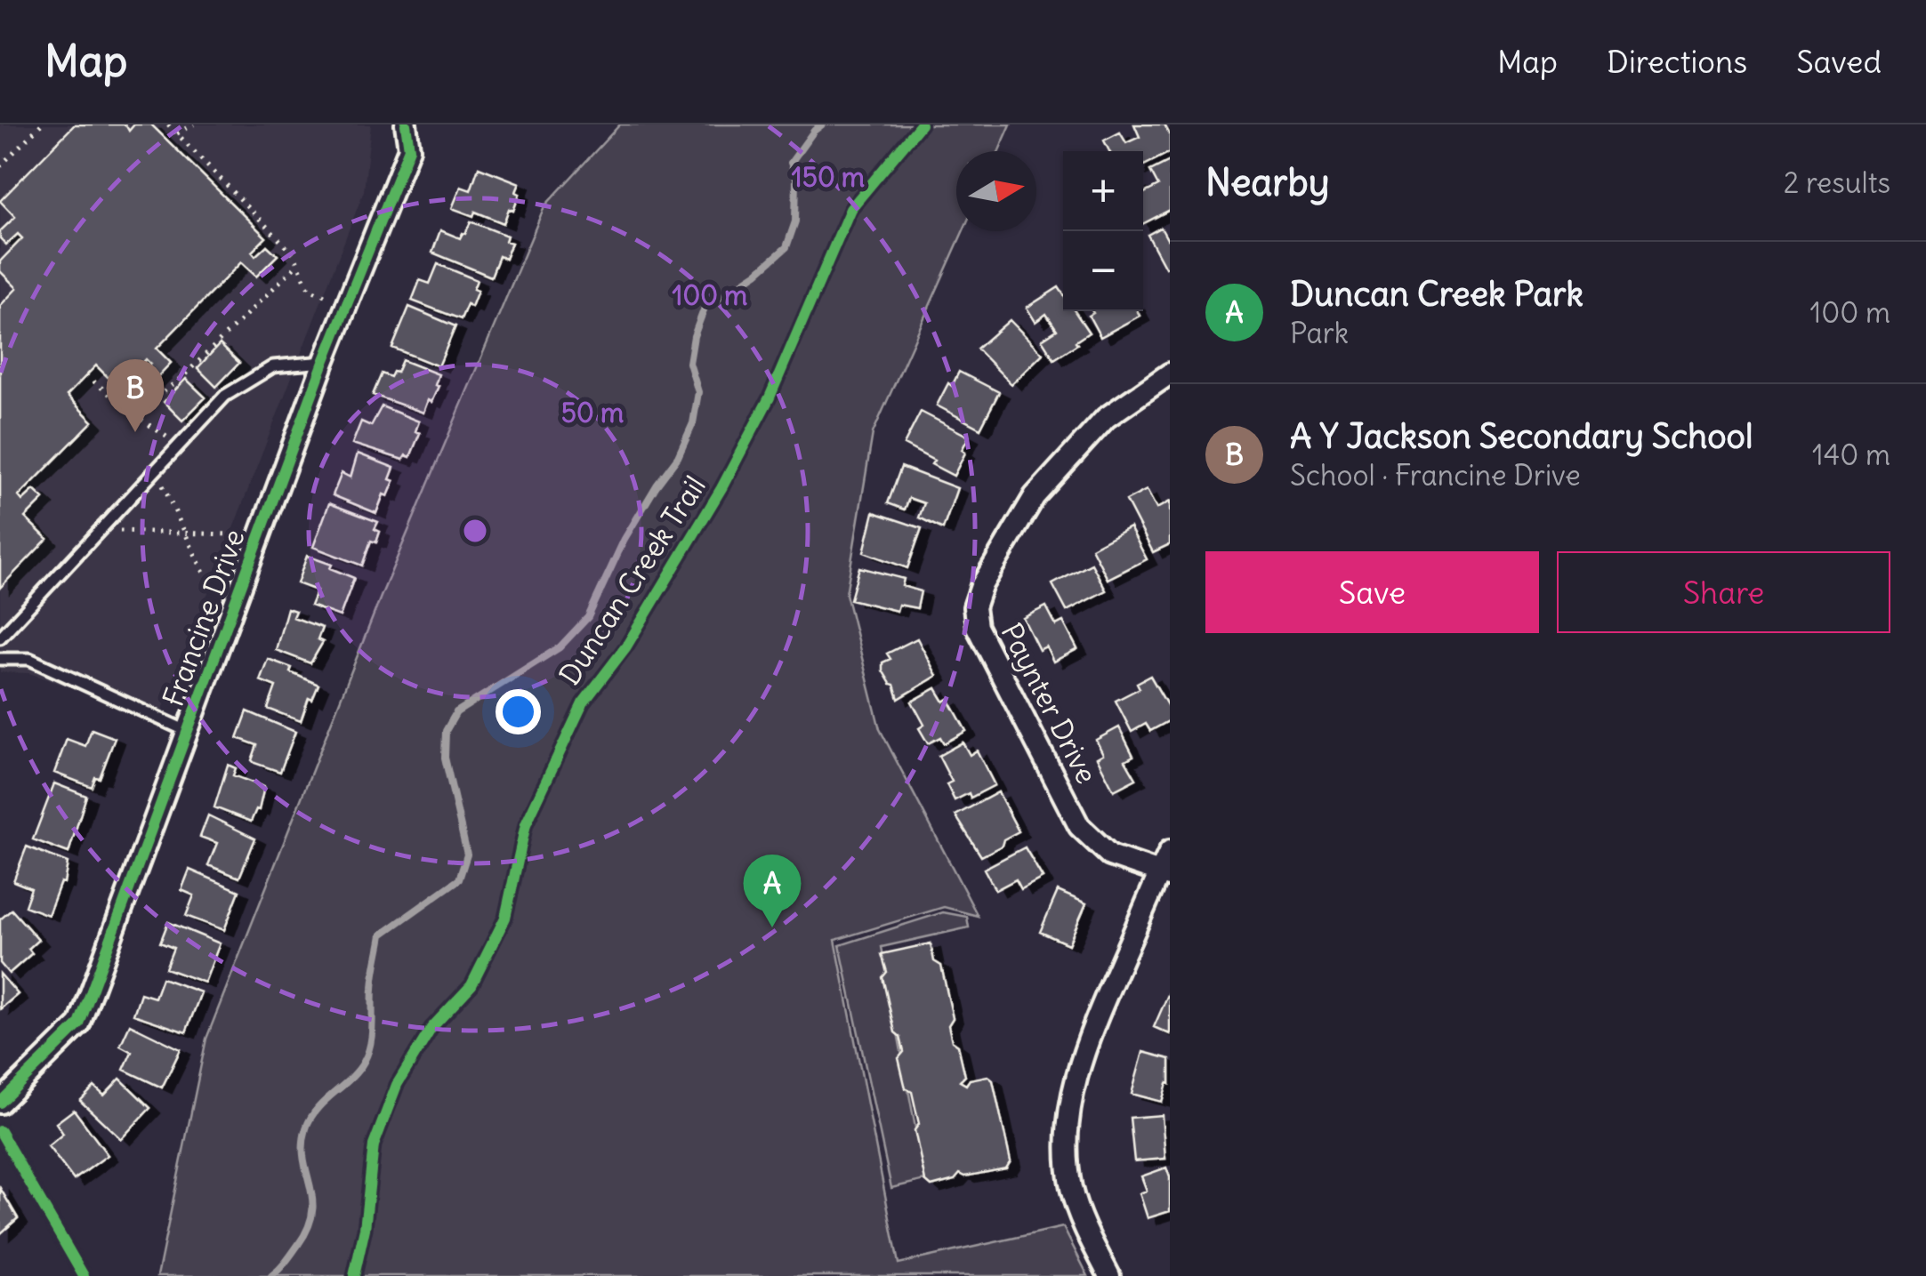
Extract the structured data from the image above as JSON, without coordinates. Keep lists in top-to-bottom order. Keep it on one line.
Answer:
{"streets":{"street":["Francine Drive","Paynter Drive"],"cycle path":["Duncan Creek Trail"]},"north":"right","page":{"header":"Map","nav":["Map","Directions","Saved"],"heading":["Nearby","2 results"],"map_buttons":["+","−"],"list":[{"mark":"A","name":"Duncan Creek Park","note":"Park","value":"100 m"},{"mark":"B","name":"A Y Jackson Secondary School","note":"School · Francine Drive","value":"140 m"}],"pins":["B","A"],"buttons":["Save","Share"]},"rings":["150 m","100 m","50 m"]}
